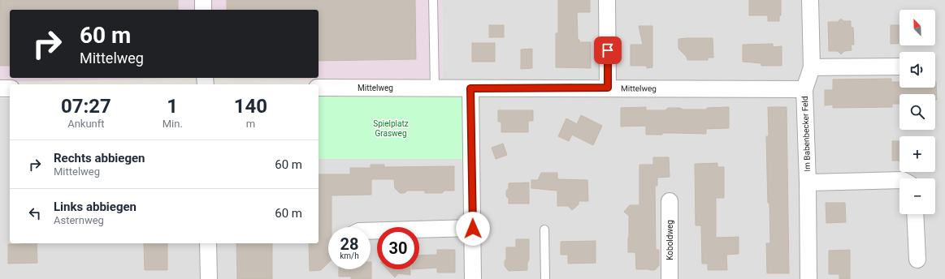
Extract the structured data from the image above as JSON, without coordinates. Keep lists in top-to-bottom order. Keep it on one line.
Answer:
{"streets":{"street":["Mittelweg","Im Babenbecker Feld","Koboldweg"]},"crossings":[["Mittelweg","Im Babenbecker Feld"]],"parks":["Spielplatz Grasweg"],"north":"top left","page":{"map_buttons":["+","−"],"turn":["60 m","Mittelweg"],"eta":["07:27","Ankunft","1","Min.","140","m"],"list":[{"name":"Rechts abbiegen","note":"Mittelweg","value":"60 m"},{"name":"Links abbiegen","note":"Asternweg","value":"60 m"}],"speed":"28 km/h","limit":"30"}}
